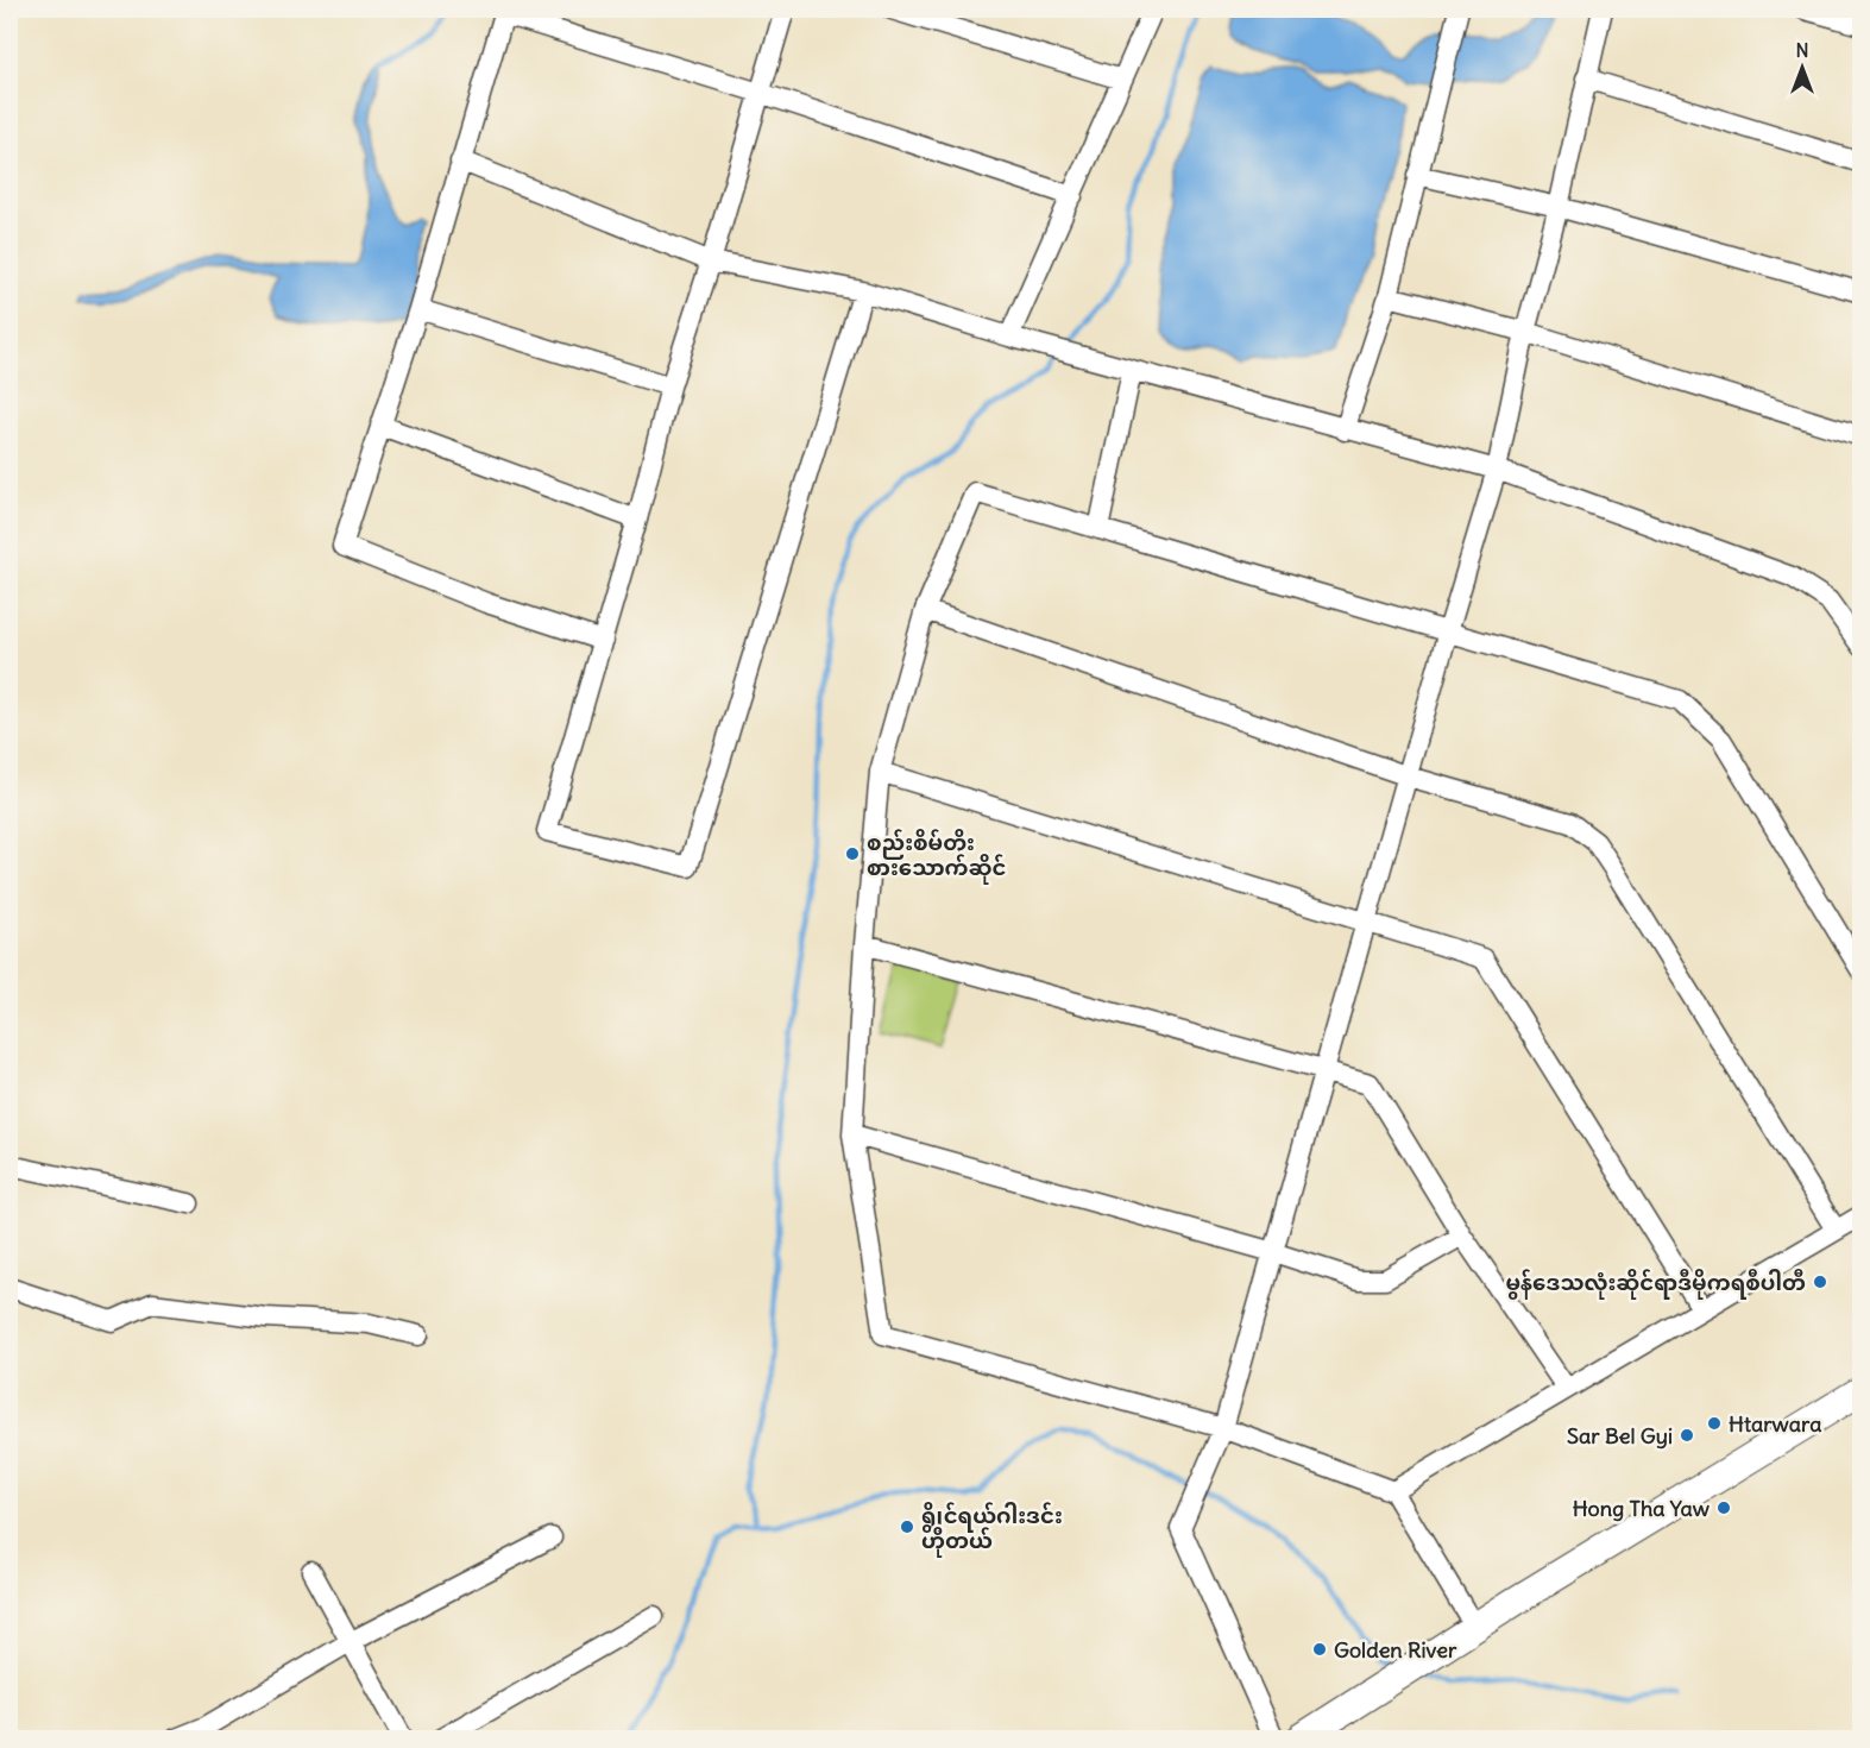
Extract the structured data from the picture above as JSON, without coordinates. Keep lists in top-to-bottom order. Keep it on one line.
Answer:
{"places":["စည်းစိမ်တိုး စားသောက်ဆိုင်","မွန်ဒေသလုံးဆိုင်ရာဒီမိုကရစီပါတီ","Htarwara","Sar Bel Gyi","Hong Tha Yaw","ရွိုင်ရယ်ဂါးဒင်း ဟိုတယ်","Golden River"],"north":"top"}
